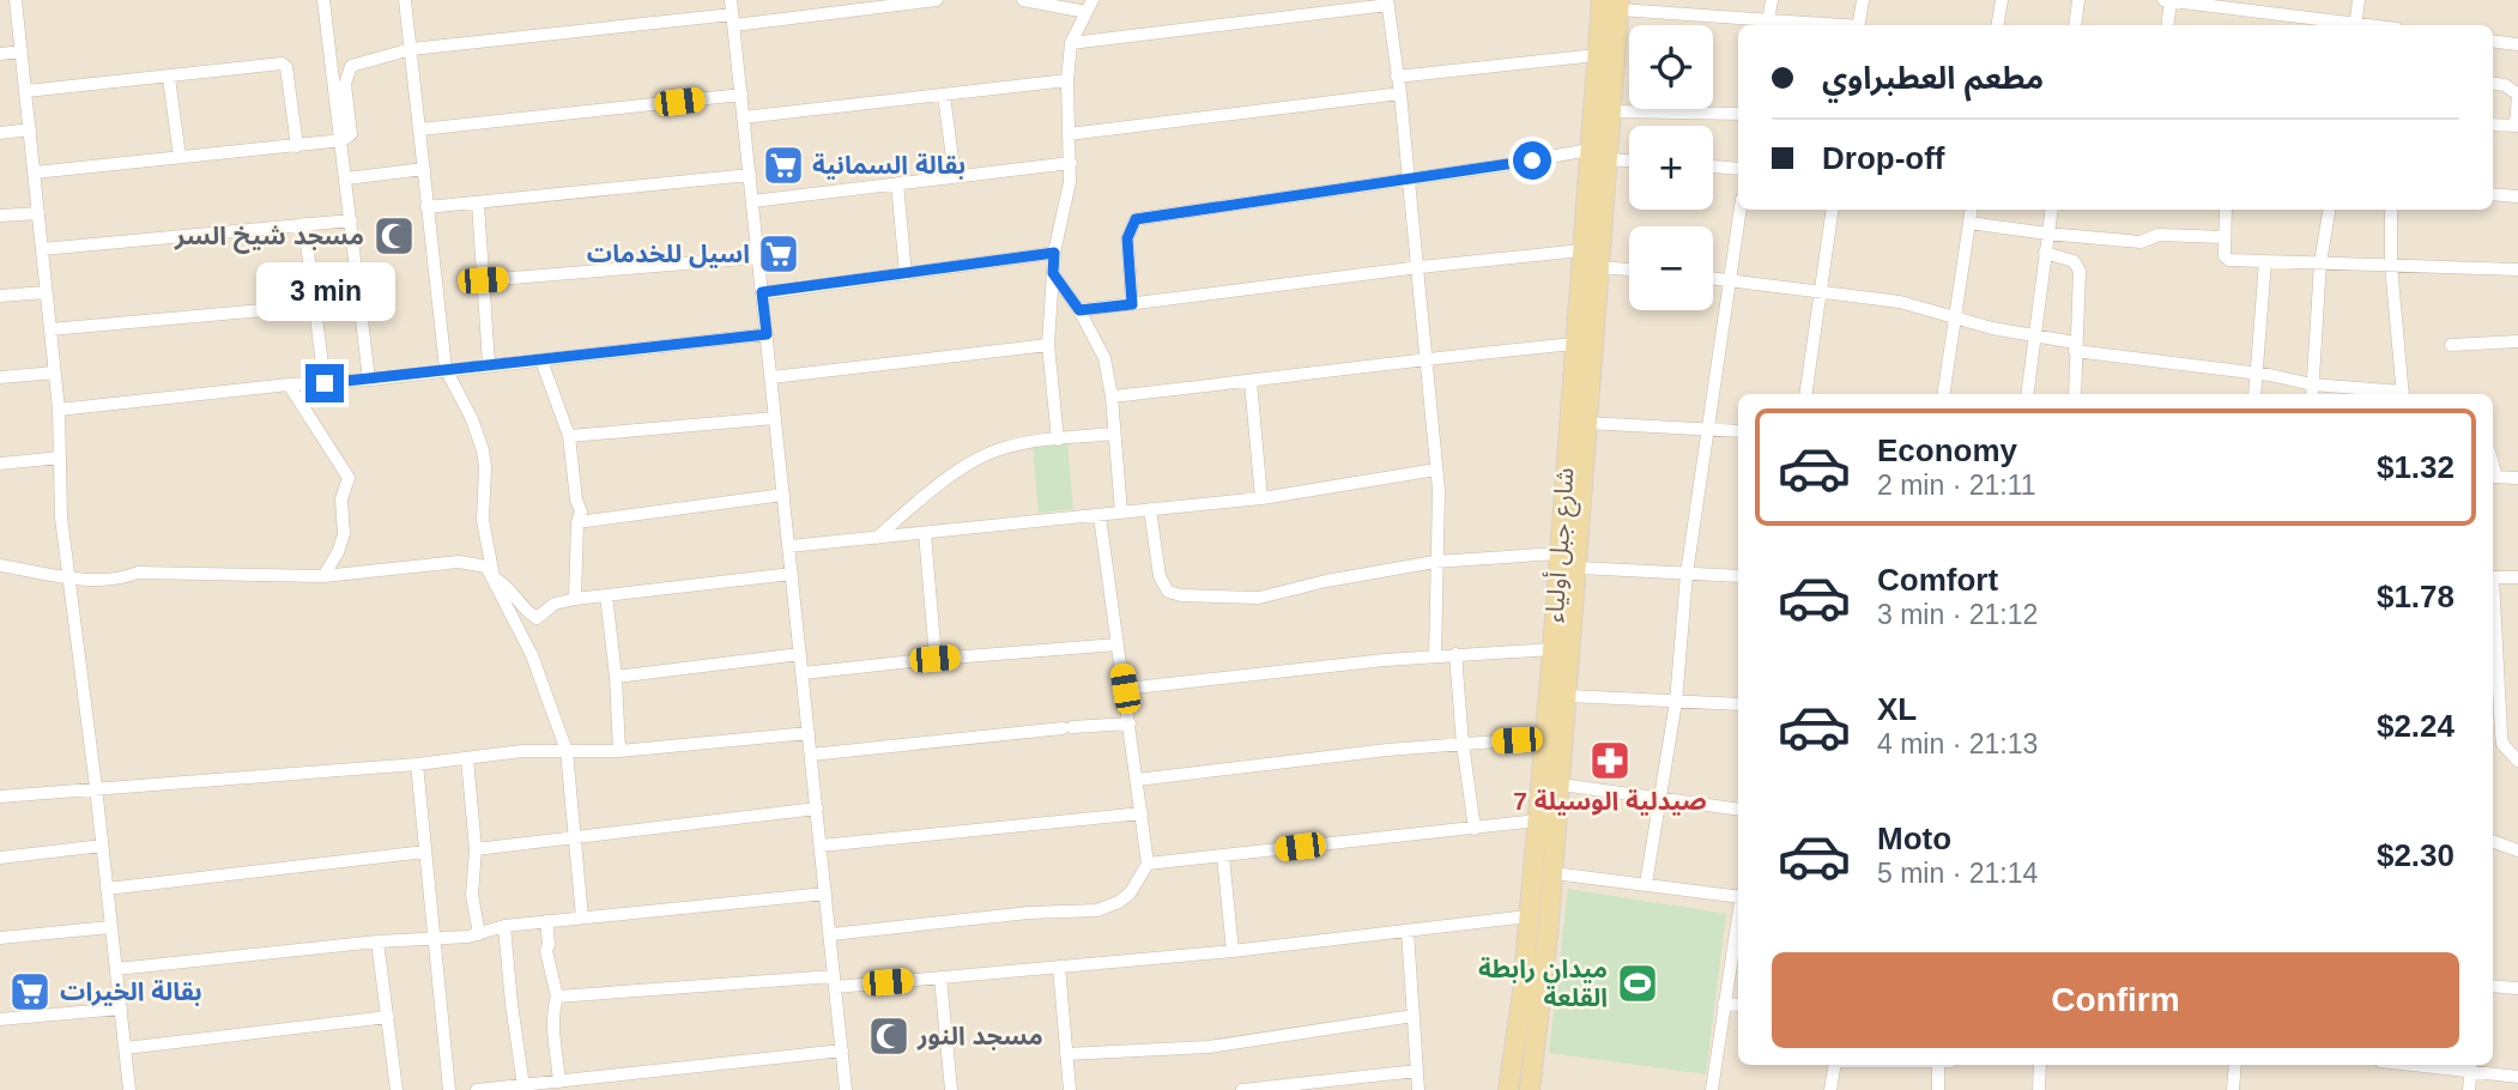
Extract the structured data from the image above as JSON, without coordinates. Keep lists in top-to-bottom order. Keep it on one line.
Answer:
{"streets":{"main road":["شارع جبل أولياء"]},"places":{"supermarket":["بقالة السمانية","اسيل للخدمات","بقالة الخيرات"],"mosque":["مسجد شيخ السر","مسجد النور"],"pharmacy":["صيدلية الوسيلة 7"],"sports":["ميدان رابطة القلعة"]},"page":{"map_buttons":["+","−"],"banner":["مطعم العطبراوي","Drop-off"],"bubble":"3 min","list":[{"name":"Economy","note":"2 min · 21:11","value":"$1.32"},{"name":"Comfort","note":"3 min · 21:12","value":"$1.78"},{"name":"XL","note":"4 min · 21:13","value":"$2.24"},{"name":"Moto","note":"5 min · 21:14","value":"$2.30"}],"buttons":"Confirm"}}
